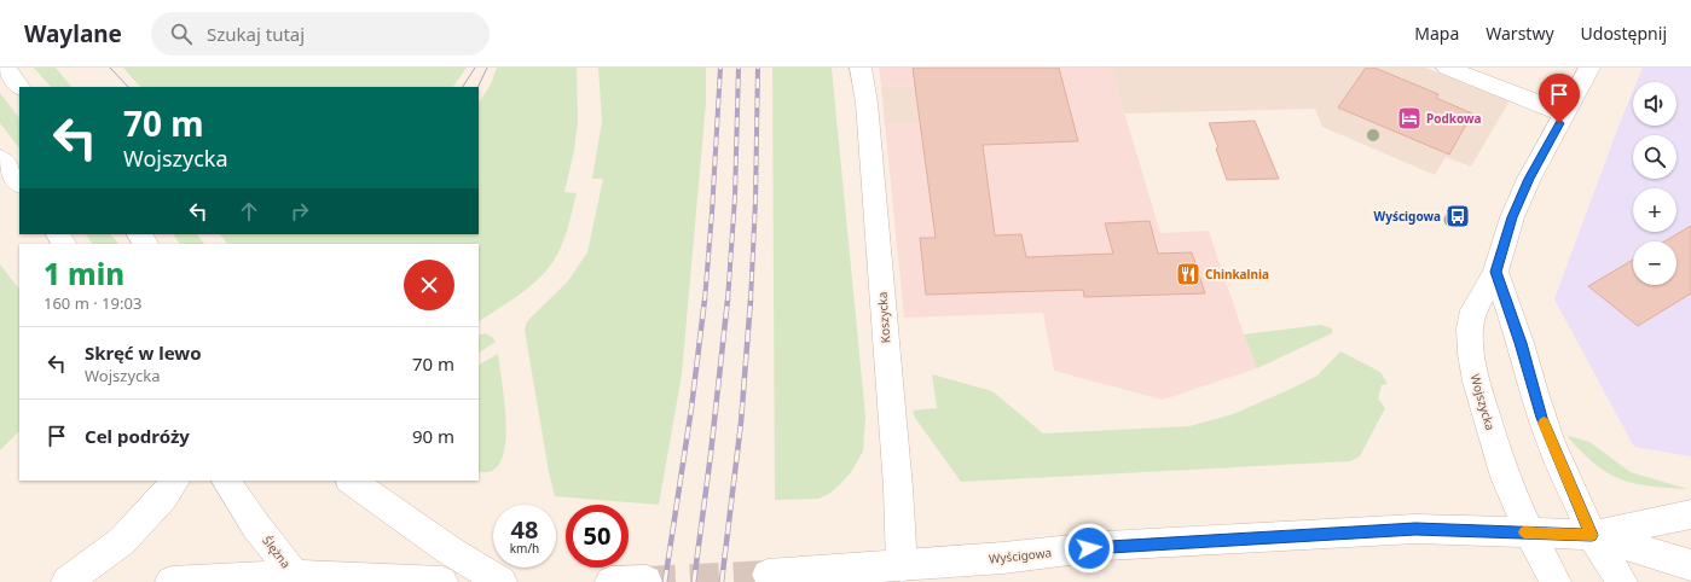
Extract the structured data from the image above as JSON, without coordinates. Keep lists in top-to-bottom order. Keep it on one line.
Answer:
{"streets":{"street":["Koszycka","Wojszycka","Ślężna","Wyścigowa"]},"crossings":[["Koszycka","Wyścigowa"],["Wojszycka","Wyścigowa"]],"places":{"hotel":["Podkowa"],"bus stop":["Wyścigowa"],"restaurant":["Chinkalnia"]},"page":{"header":"Waylane","search":"Szukaj tutaj","nav":["Mapa","Warstwy","Udostępnij"],"map_buttons":["+","−"],"turn":["70 m","Wojszycka"],"heading":["1 min","160 m · 19:03"],"list":[{"name":"Skręć w lewo","note":"Wojszycka","value":"70 m"},{"name":"Cel podróży","value":"90 m"}],"speed":"48 km/h","limit":"50"}}
